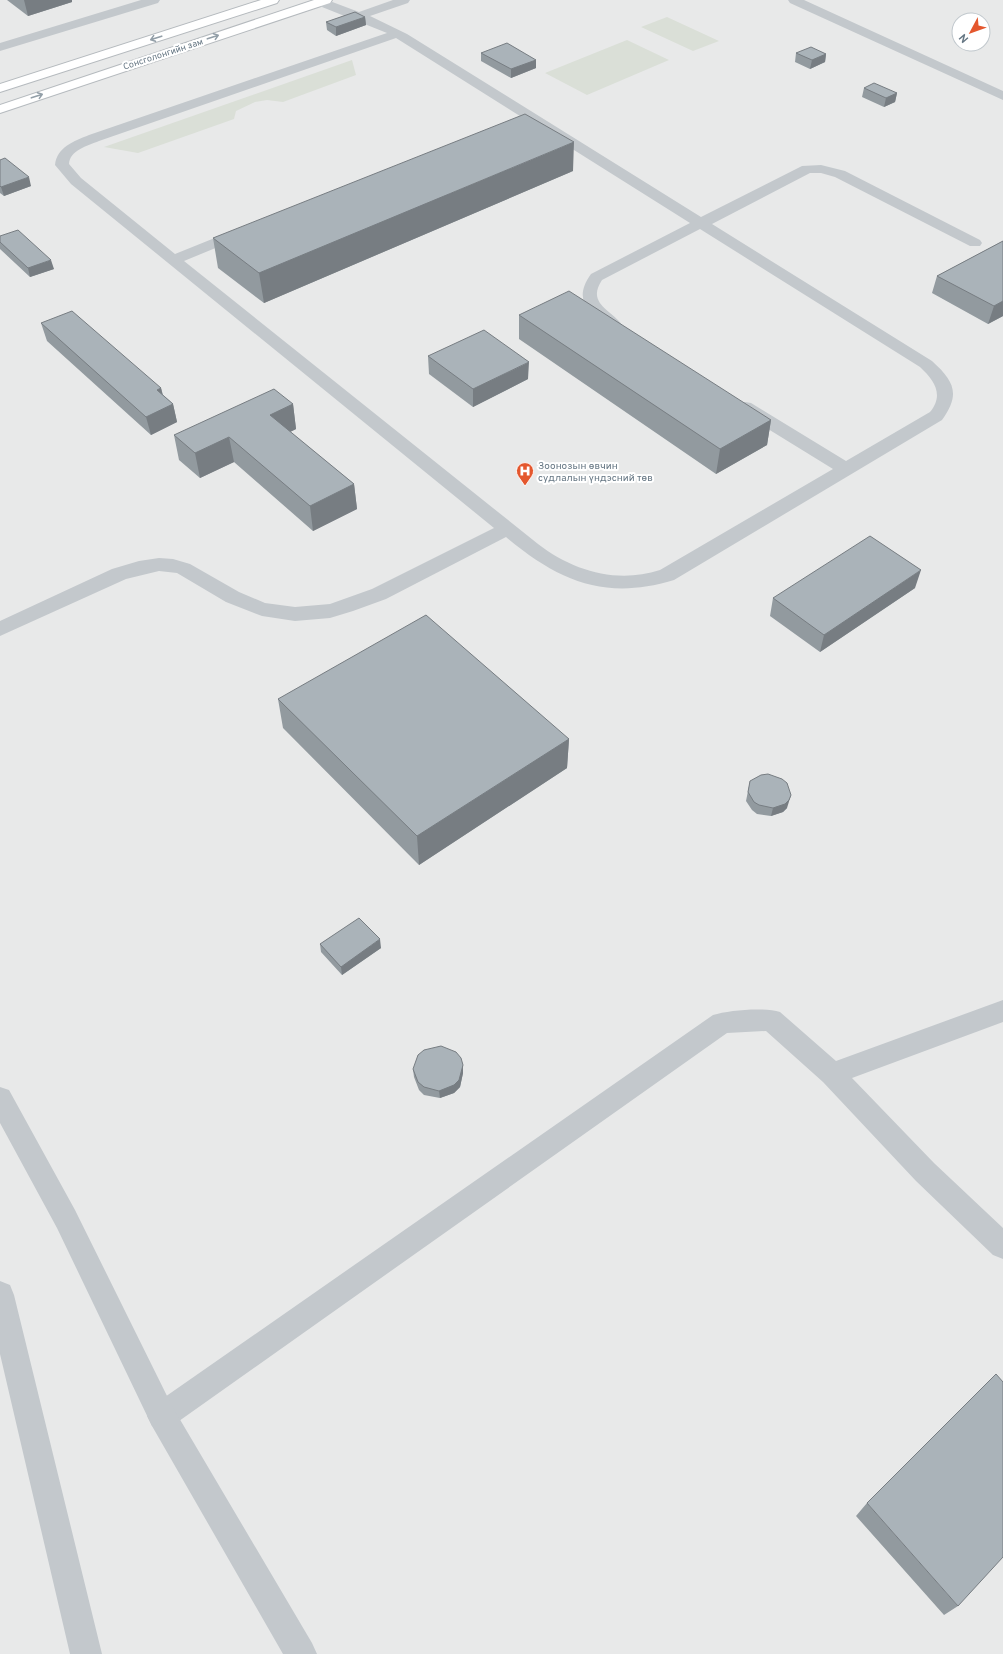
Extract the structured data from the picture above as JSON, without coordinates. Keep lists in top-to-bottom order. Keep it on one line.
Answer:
{"streets":{"main road":["Сонсголонгийн зам"]},"places":{"hospital":["Зоонозын өвчин судлалын үндэсний төв"]},"north":"bottom left"}
